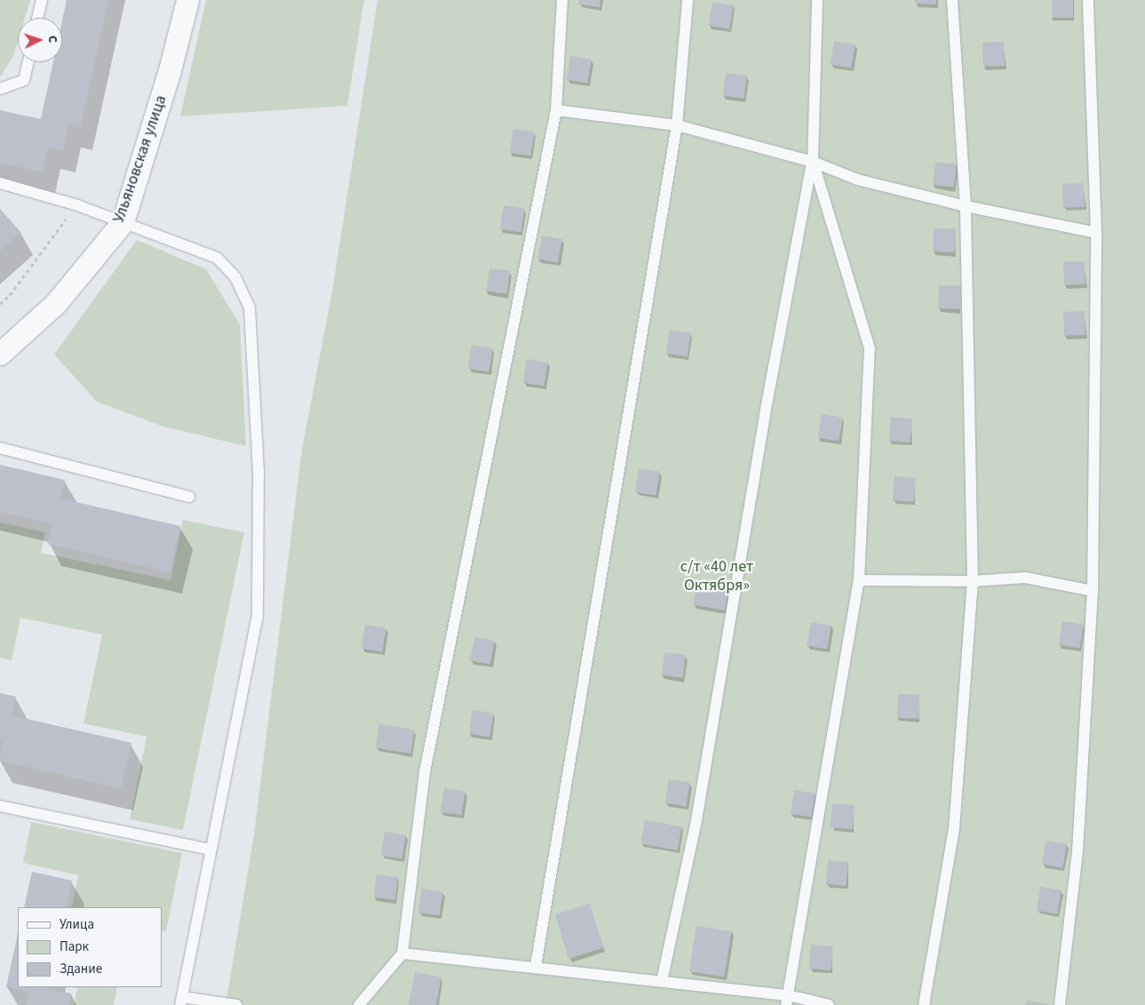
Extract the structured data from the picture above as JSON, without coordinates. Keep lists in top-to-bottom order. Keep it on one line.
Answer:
{"streets":{"street":["Ульяновская улица"]},"parks":["с/т «40 лет Октября»"],"legend":["Улица","Парк","Здание"],"north":"right"}
